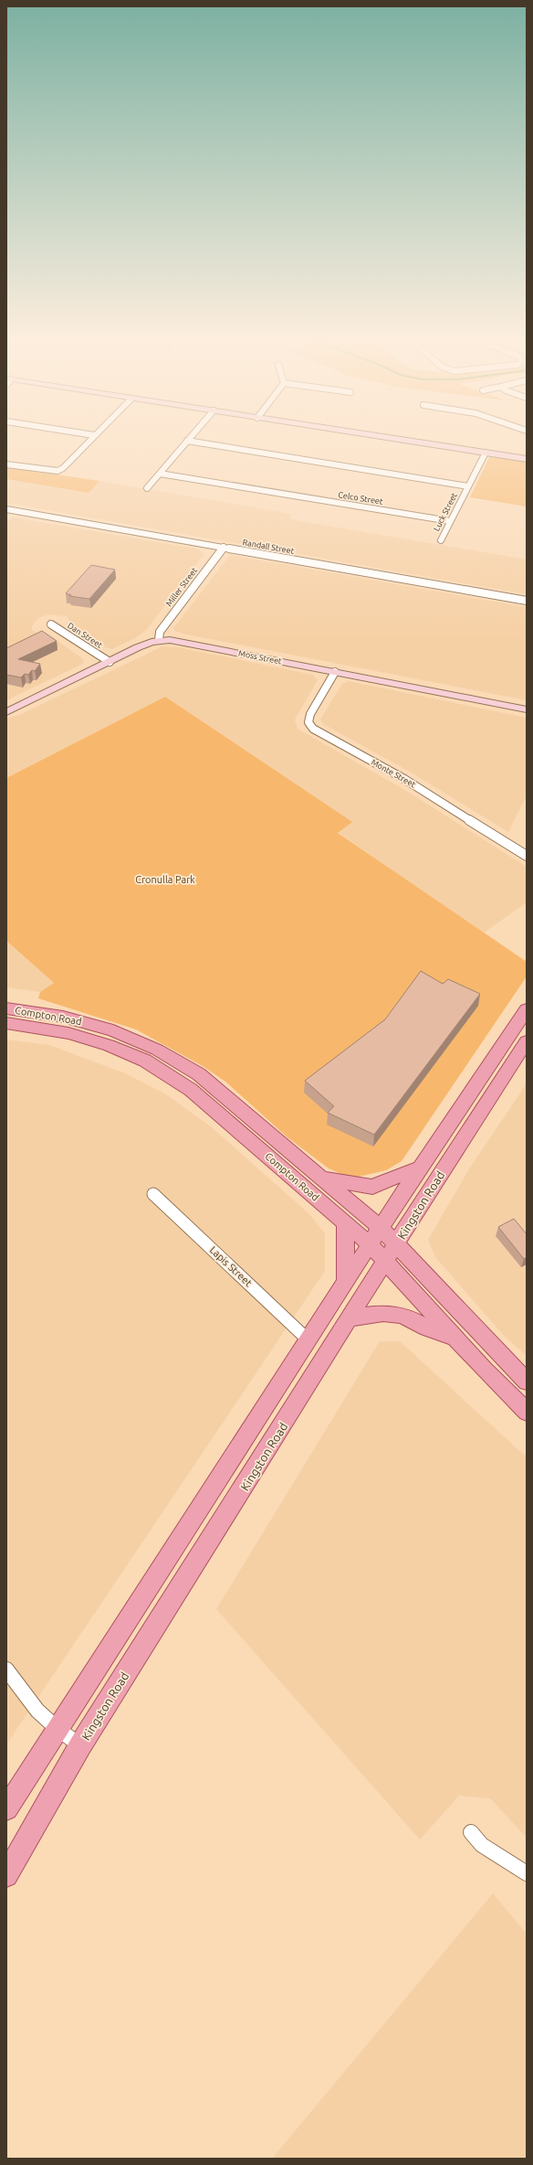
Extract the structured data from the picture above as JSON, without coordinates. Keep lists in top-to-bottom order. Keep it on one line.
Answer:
{"streets":{"main road":["Compton Road","Kingston Road"],"street":["Celco Street","Luck Street","Randall Street","Miller Street","Dan Street","Moss Street","Monte Street","Lapis Street"]},"crossings":[["Celco Street","Luck Street"],["Randall Street","Miller Street"],["Miller Street","Moss Street"],["Dan Street","Moss Street"],["Moss Street","Monte Street"],["Compton Road","Kingston Road"],["Kingston Road","Lapis Street"]],"parks":["Cronulla Park"]}
